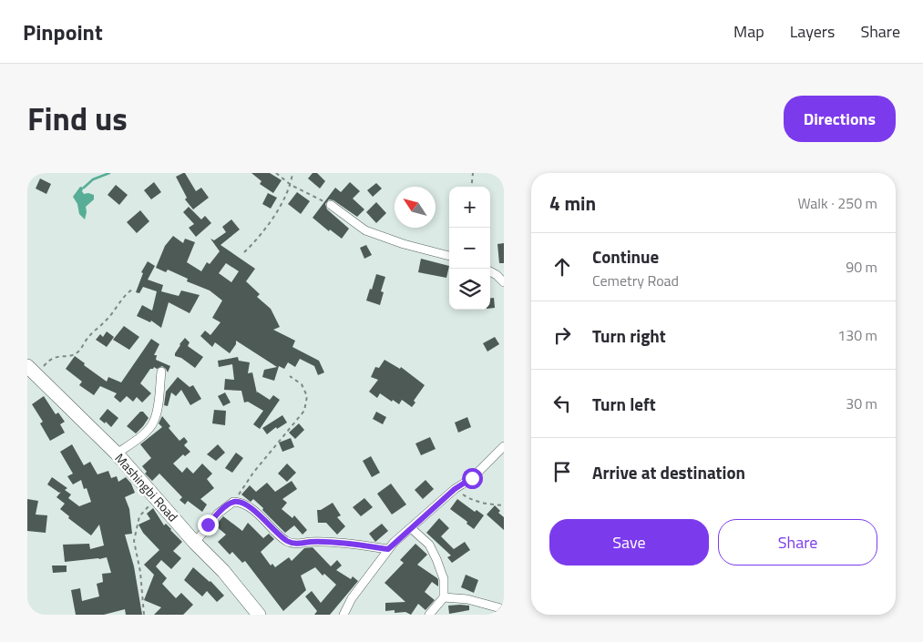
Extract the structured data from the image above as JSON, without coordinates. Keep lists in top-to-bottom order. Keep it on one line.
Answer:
{"streets":{"main road":["Mashingbi Road"]},"north":"top left","page":{"header":"Pinpoint","nav":["Map","Layers","Share"],"title":"Find us","buttons":["Directions",["Save","Share"]],"heading":["4 min","Walk · 250 m"],"map_buttons":["+","−"],"list":[["Continue","Cemetry Road","90 m"],["Turn right","130 m"],["Turn left","30 m"],"Arrive at destination"]}}
